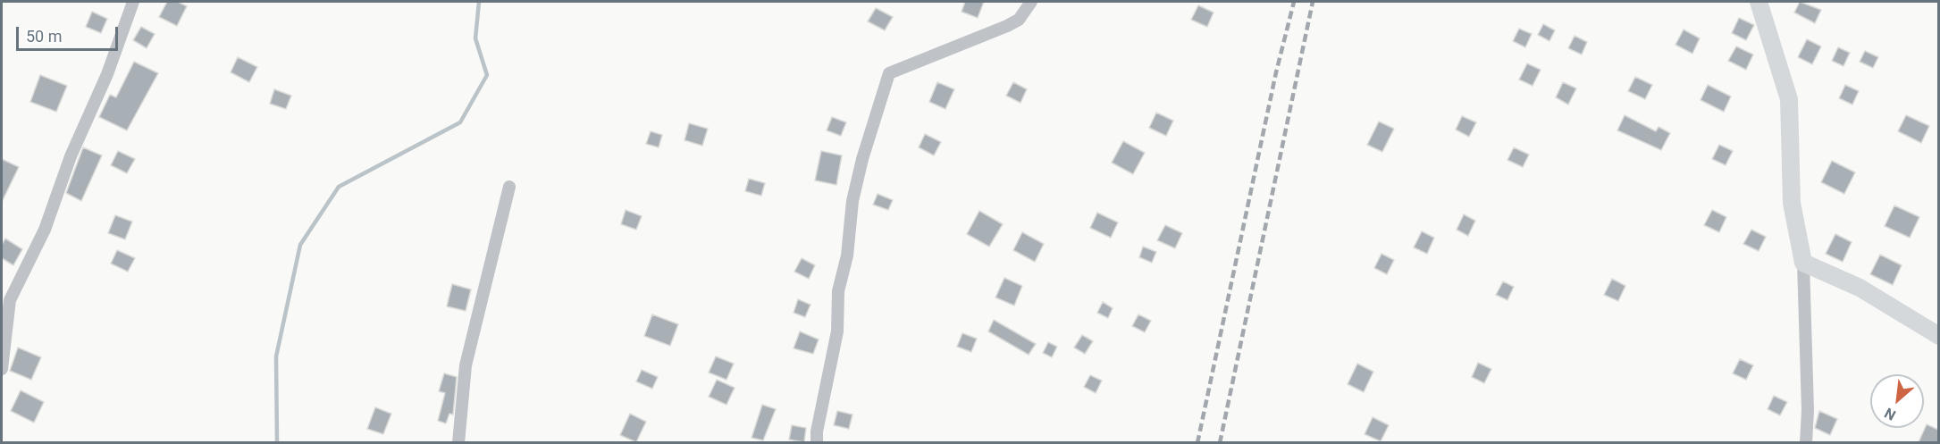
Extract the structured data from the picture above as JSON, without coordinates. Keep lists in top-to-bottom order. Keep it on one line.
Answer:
{"scale_bar":"50 m","north":"bottom left"}
